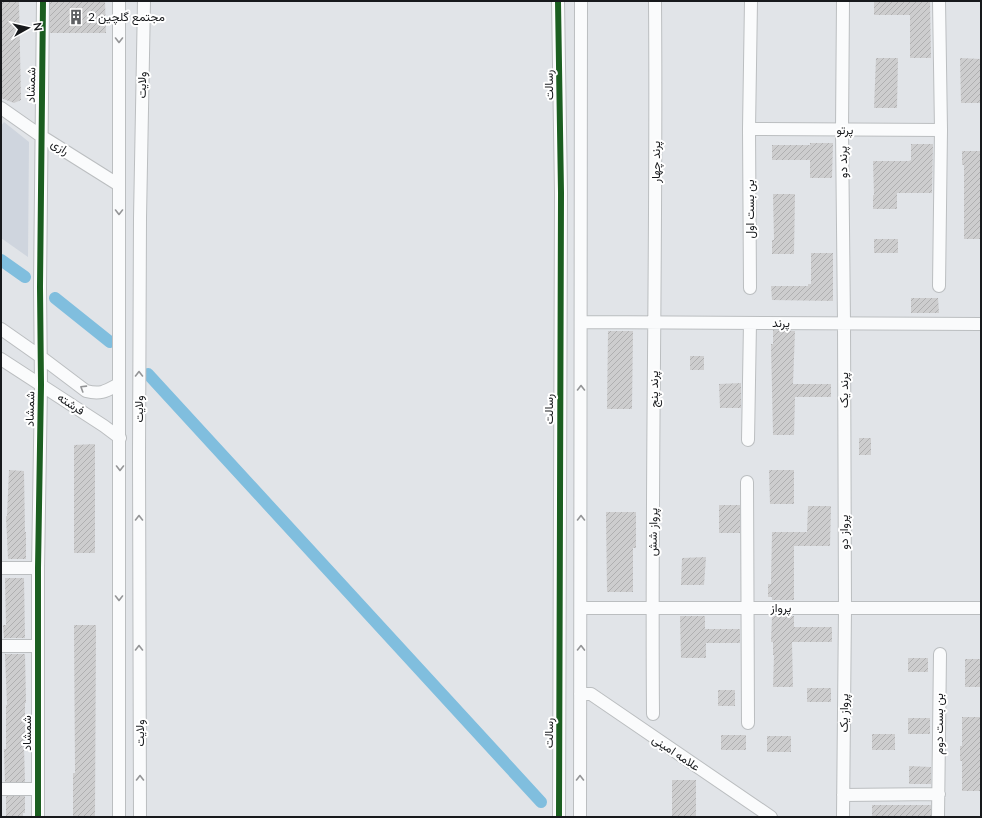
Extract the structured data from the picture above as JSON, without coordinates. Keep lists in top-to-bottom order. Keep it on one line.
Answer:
{"streets":{"street":["شمشاد","ولایت","رسالت","پرتو","رازی","پرند چهار","پرند دو","بن بست اول","پرند","پرند پنج","پرند یک","فرشته","پرواز شش","پرواز دو","پرواز","پرواز یک","بن بست دوم","علامه امینی"]},"crossings":[["شمشاد","رازی"],["شمشاد","فرشته"],["ولایت","رازی"],["ولایت","فرشته"],["پرتو","پرند دو"],["پرتو","بن بست اول"],["پرند چهار","پرند"],["پرند چهار","پرند پنج"],["پرند دو","پرند"],["پرند دو","پرند یک"],["پرند","پرند پنج"],["پرند","پرند یک"],["پرند پنج","پرواز شش"],["پرند یک","پرواز دو"],["پرواز شش","پرواز"],["پرواز دو","پرواز"],["پرواز دو","پرواز یک"],["پرواز","پرواز یک"]],"places":{"building":["مجتمع گلچین 2"]},"north":"right"}
